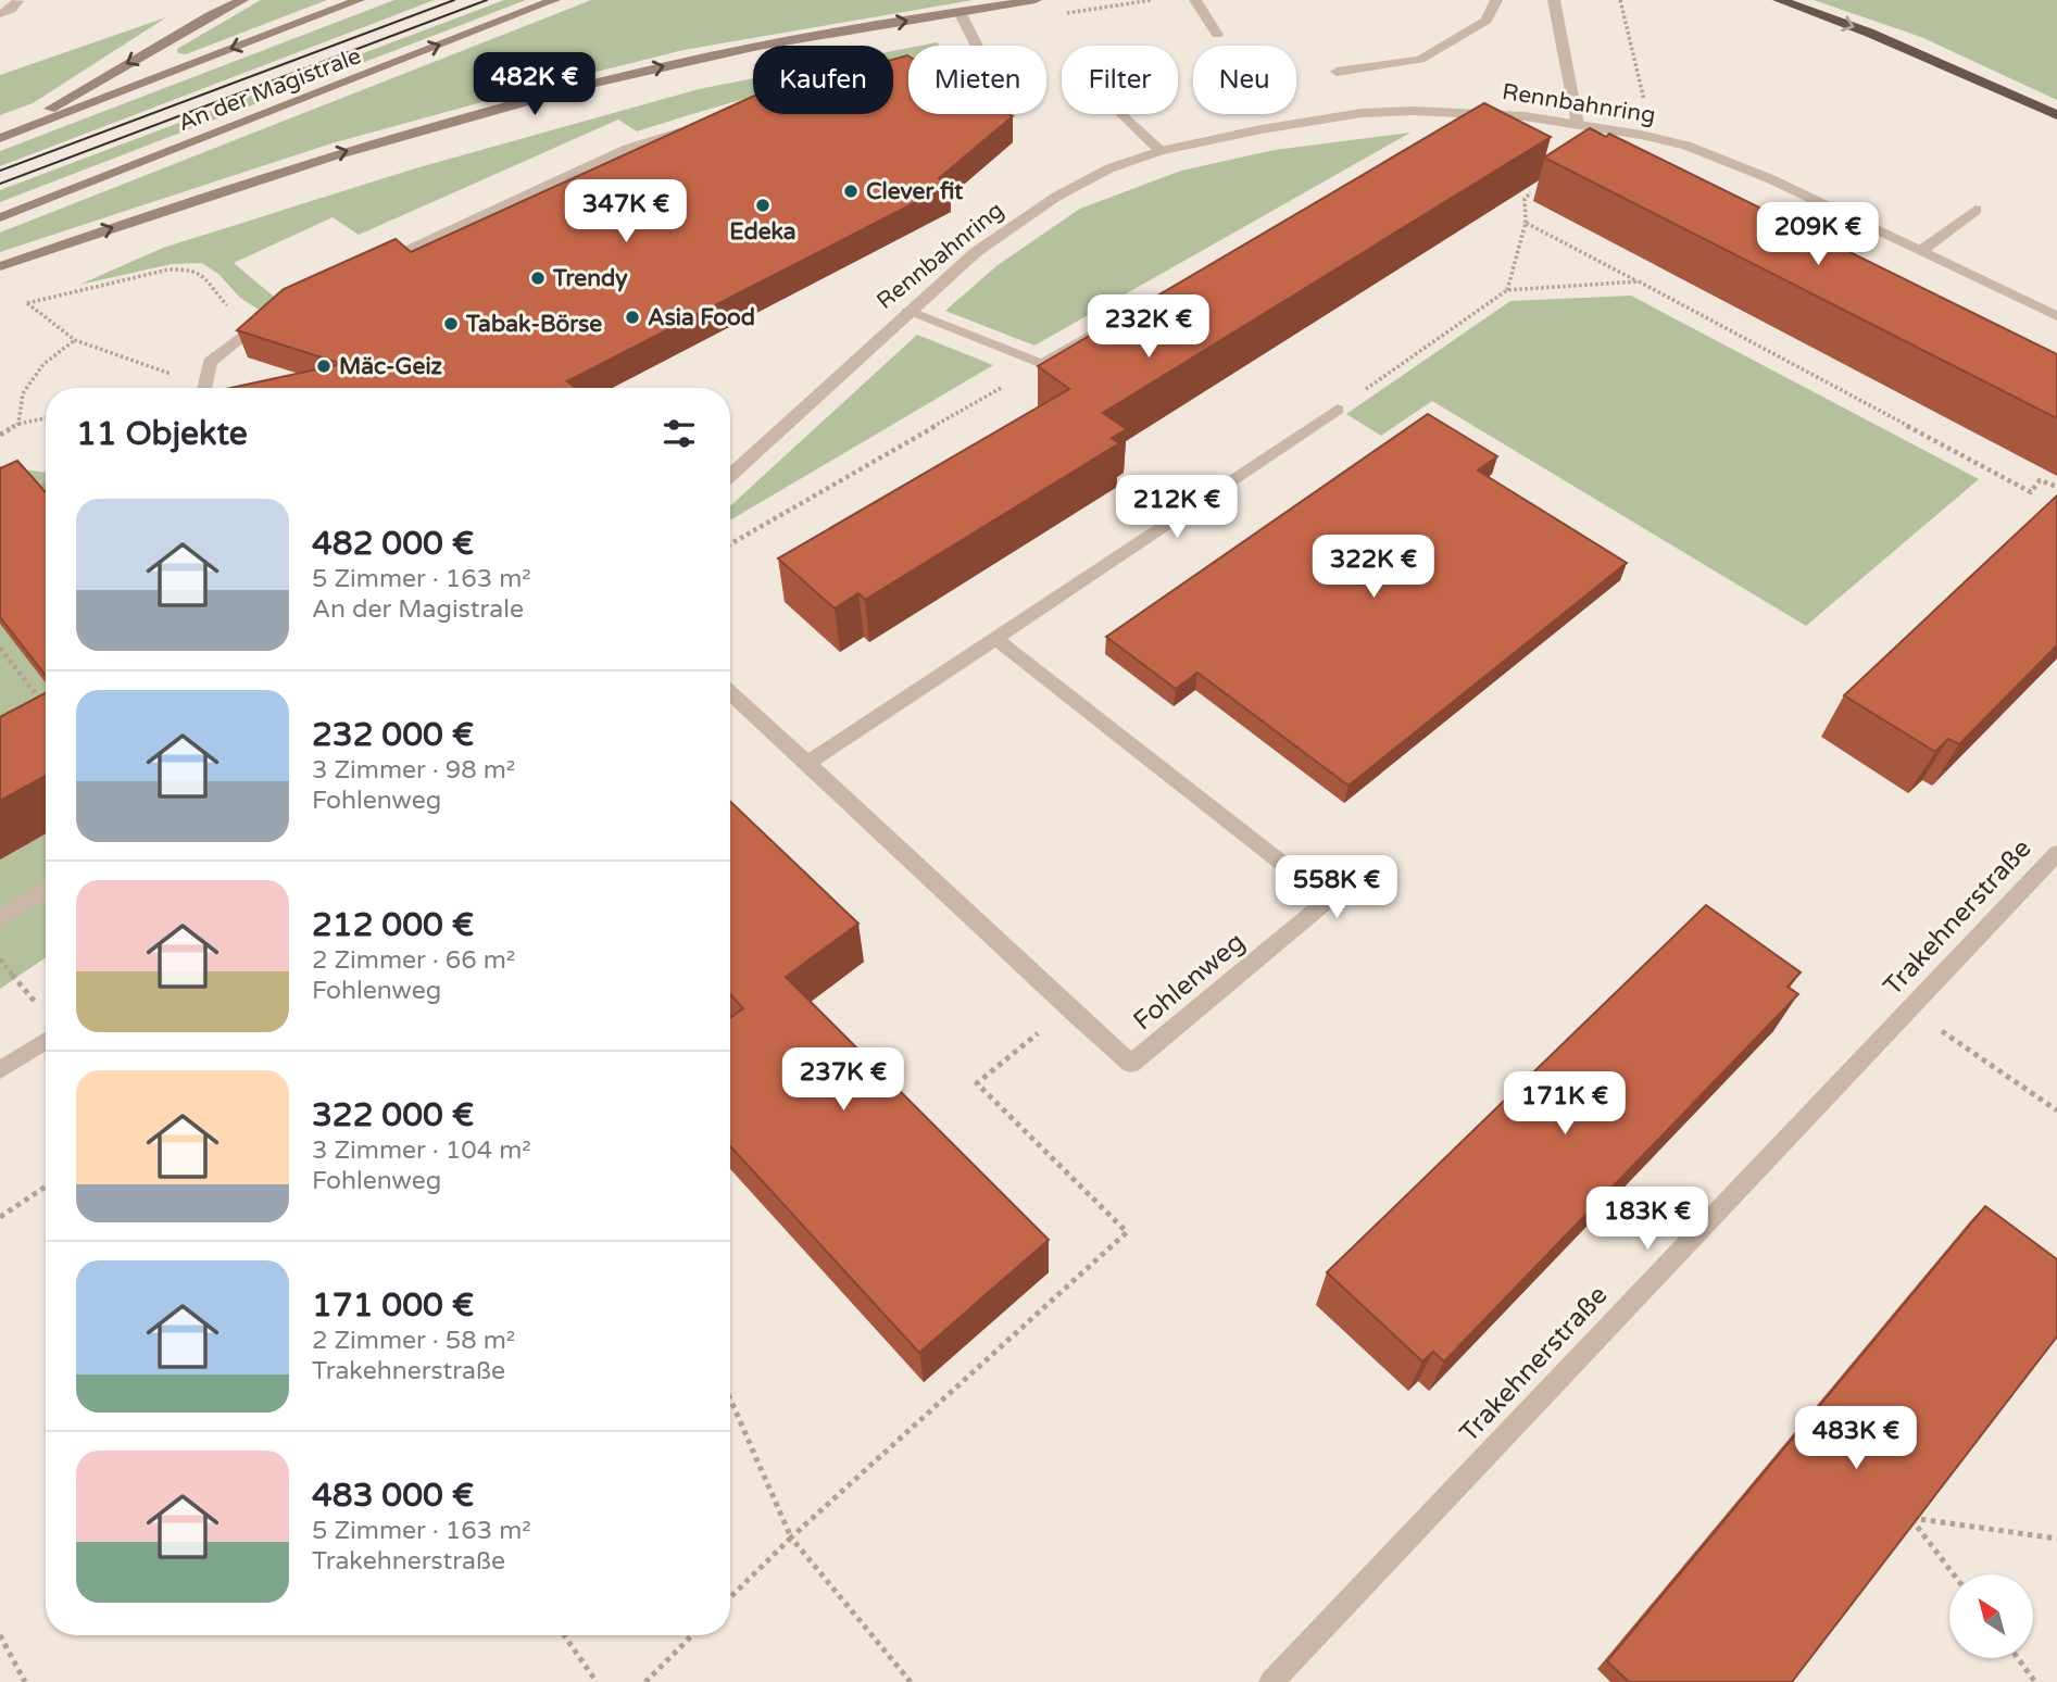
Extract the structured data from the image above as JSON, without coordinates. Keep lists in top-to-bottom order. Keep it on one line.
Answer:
{"streets":{"main road":["An der Magistrale"],"street":["Rennbahnring","Trakehnerstraße","Fohlenweg"]},"places":["Clever fit","Edeka","Trendy","Asia Food","Tabak-Börse","Mäc-Geiz"],"north":"top left","page":{"chip":["Kaufen","Mieten","Filter","Neu"],"price":["482K €","347K €","209K €","232K €","212K €","322K €","558K €","237K €","171K €","183K €","483K €"],"heading":"11 Objekte","list":[{"name":"482 000 €","note":"5 Zimmer · 163 m² · An der Magistrale"},{"name":"232 000 €","note":"3 Zimmer · 98 m² · Fohlenweg"},{"name":"212 000 €","note":"2 Zimmer · 66 m² · Fohlenweg"},{"name":"322 000 €","note":"3 Zimmer · 104 m² · Fohlenweg"},{"name":"171 000 €","note":"2 Zimmer · 58 m² · Trakehnerstraße"},{"name":"483 000 €","note":"5 Zimmer · 163 m² · Trakehnerstraße"}]}}
